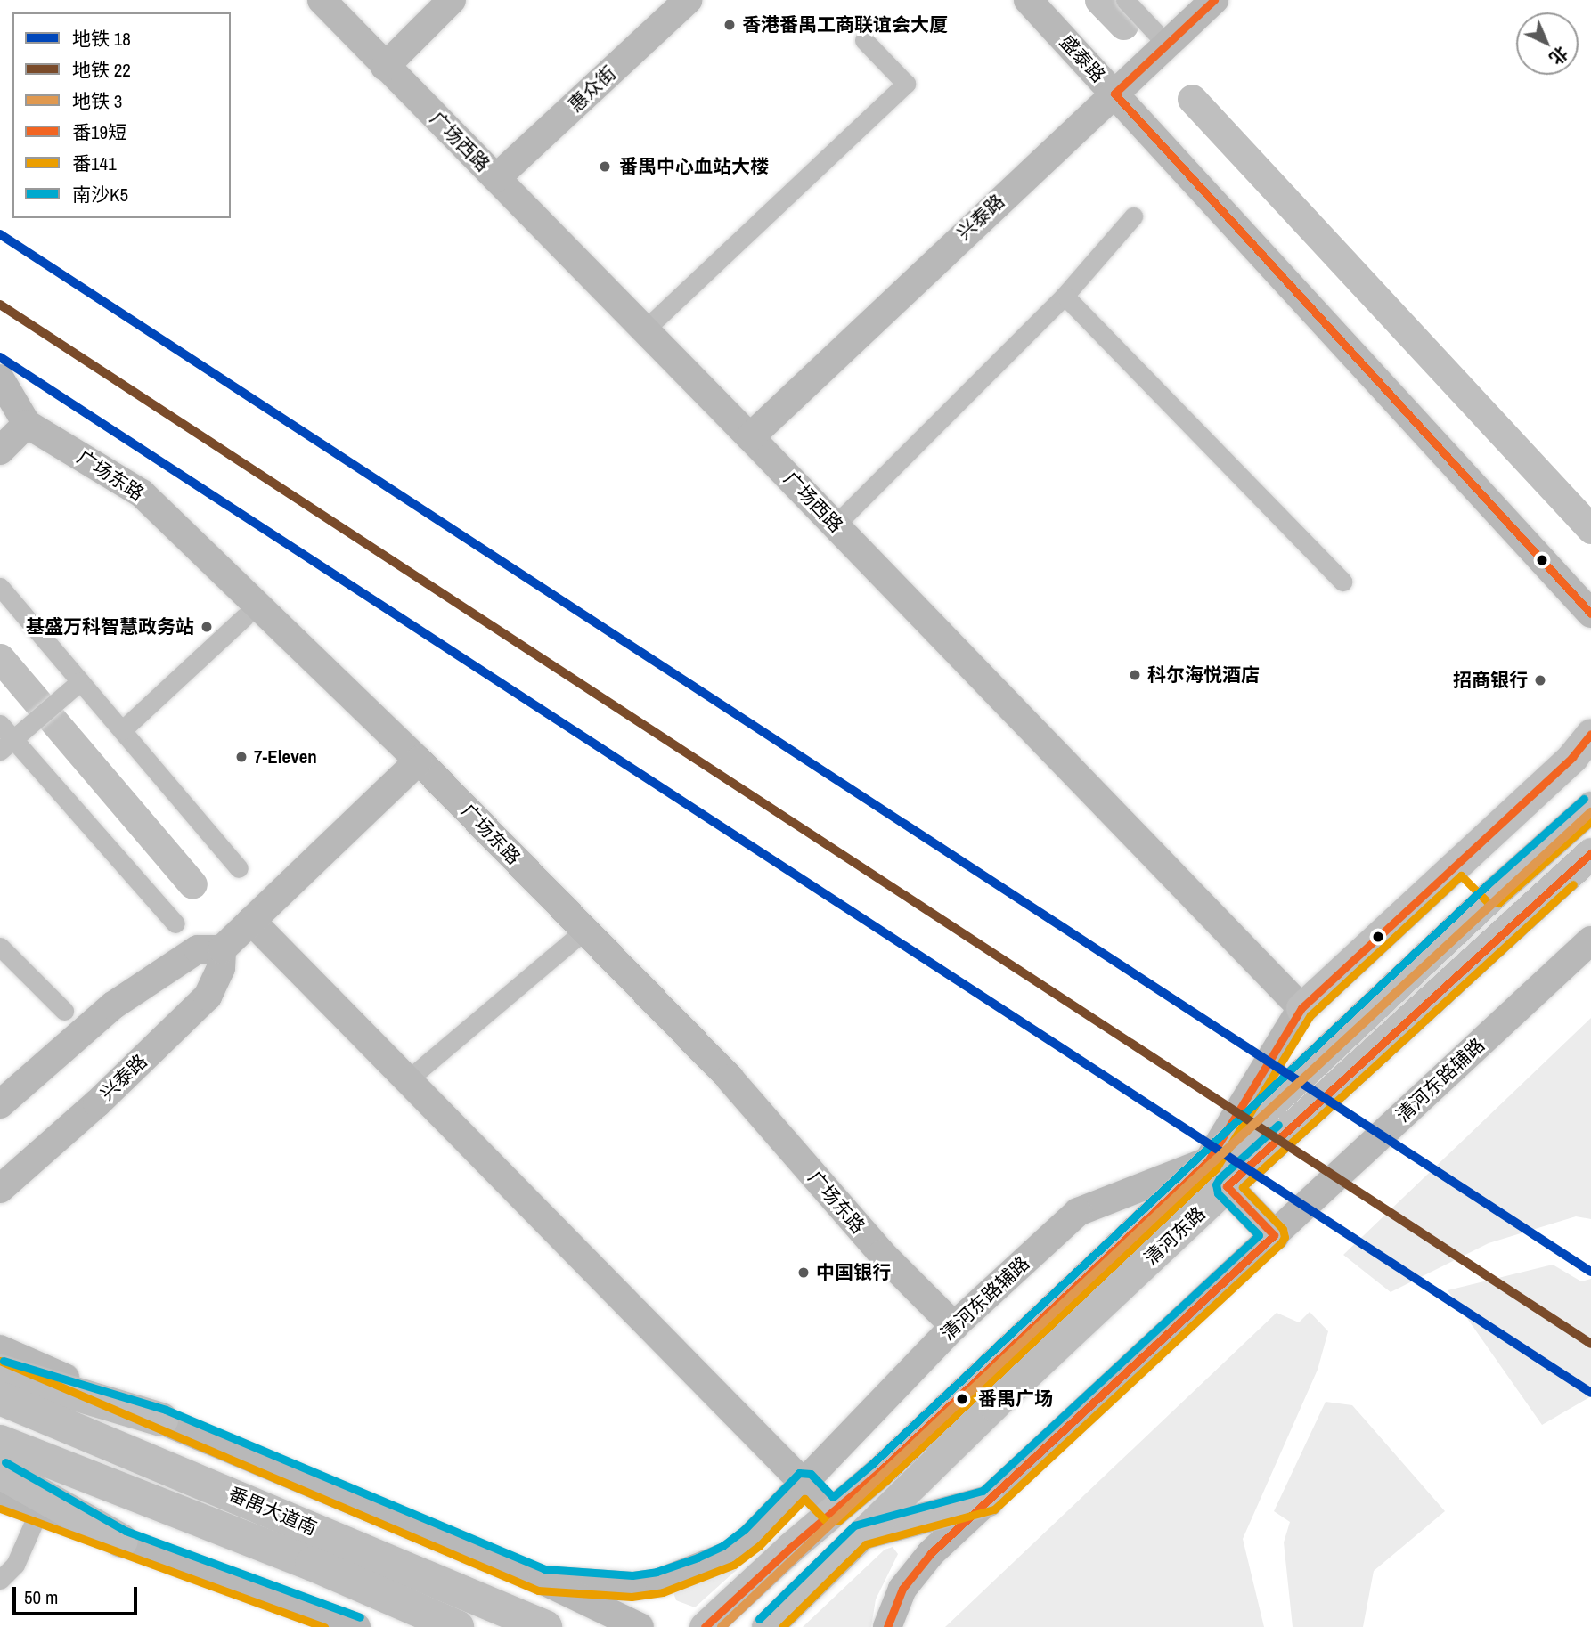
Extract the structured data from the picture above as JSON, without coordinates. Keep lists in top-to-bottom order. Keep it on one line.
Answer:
{"streets":{"highway":["番禺大道南"],"main road":["清河东路"],"street":["盛泰路","惠众街","广场西路","兴泰路","广场东路","清河东路辅路"]},"crossings":[["盛泰路","兴泰路"],["惠众街","广场西路"],["广场西路","兴泰路"],["广场东路","清河东路辅路"],["清河东路辅路","清河东路"]],"places":["香港番禺工商联谊会大厦","番禺中心血站大楼","基盛万科智慧政务站","科尔海悦酒店","招商银行","7-Eleven","中国银行","番禺广场"],"lines":["transit line 番19短","metro line 18","metro line 22","transit line 南沙K5","metro line 3","transit line 番141"],"legend":["地铁 18","地铁 22","地铁 3","番19短","番141","南沙K5"],"scale_bar":"50 m","north":"bottom right"}
